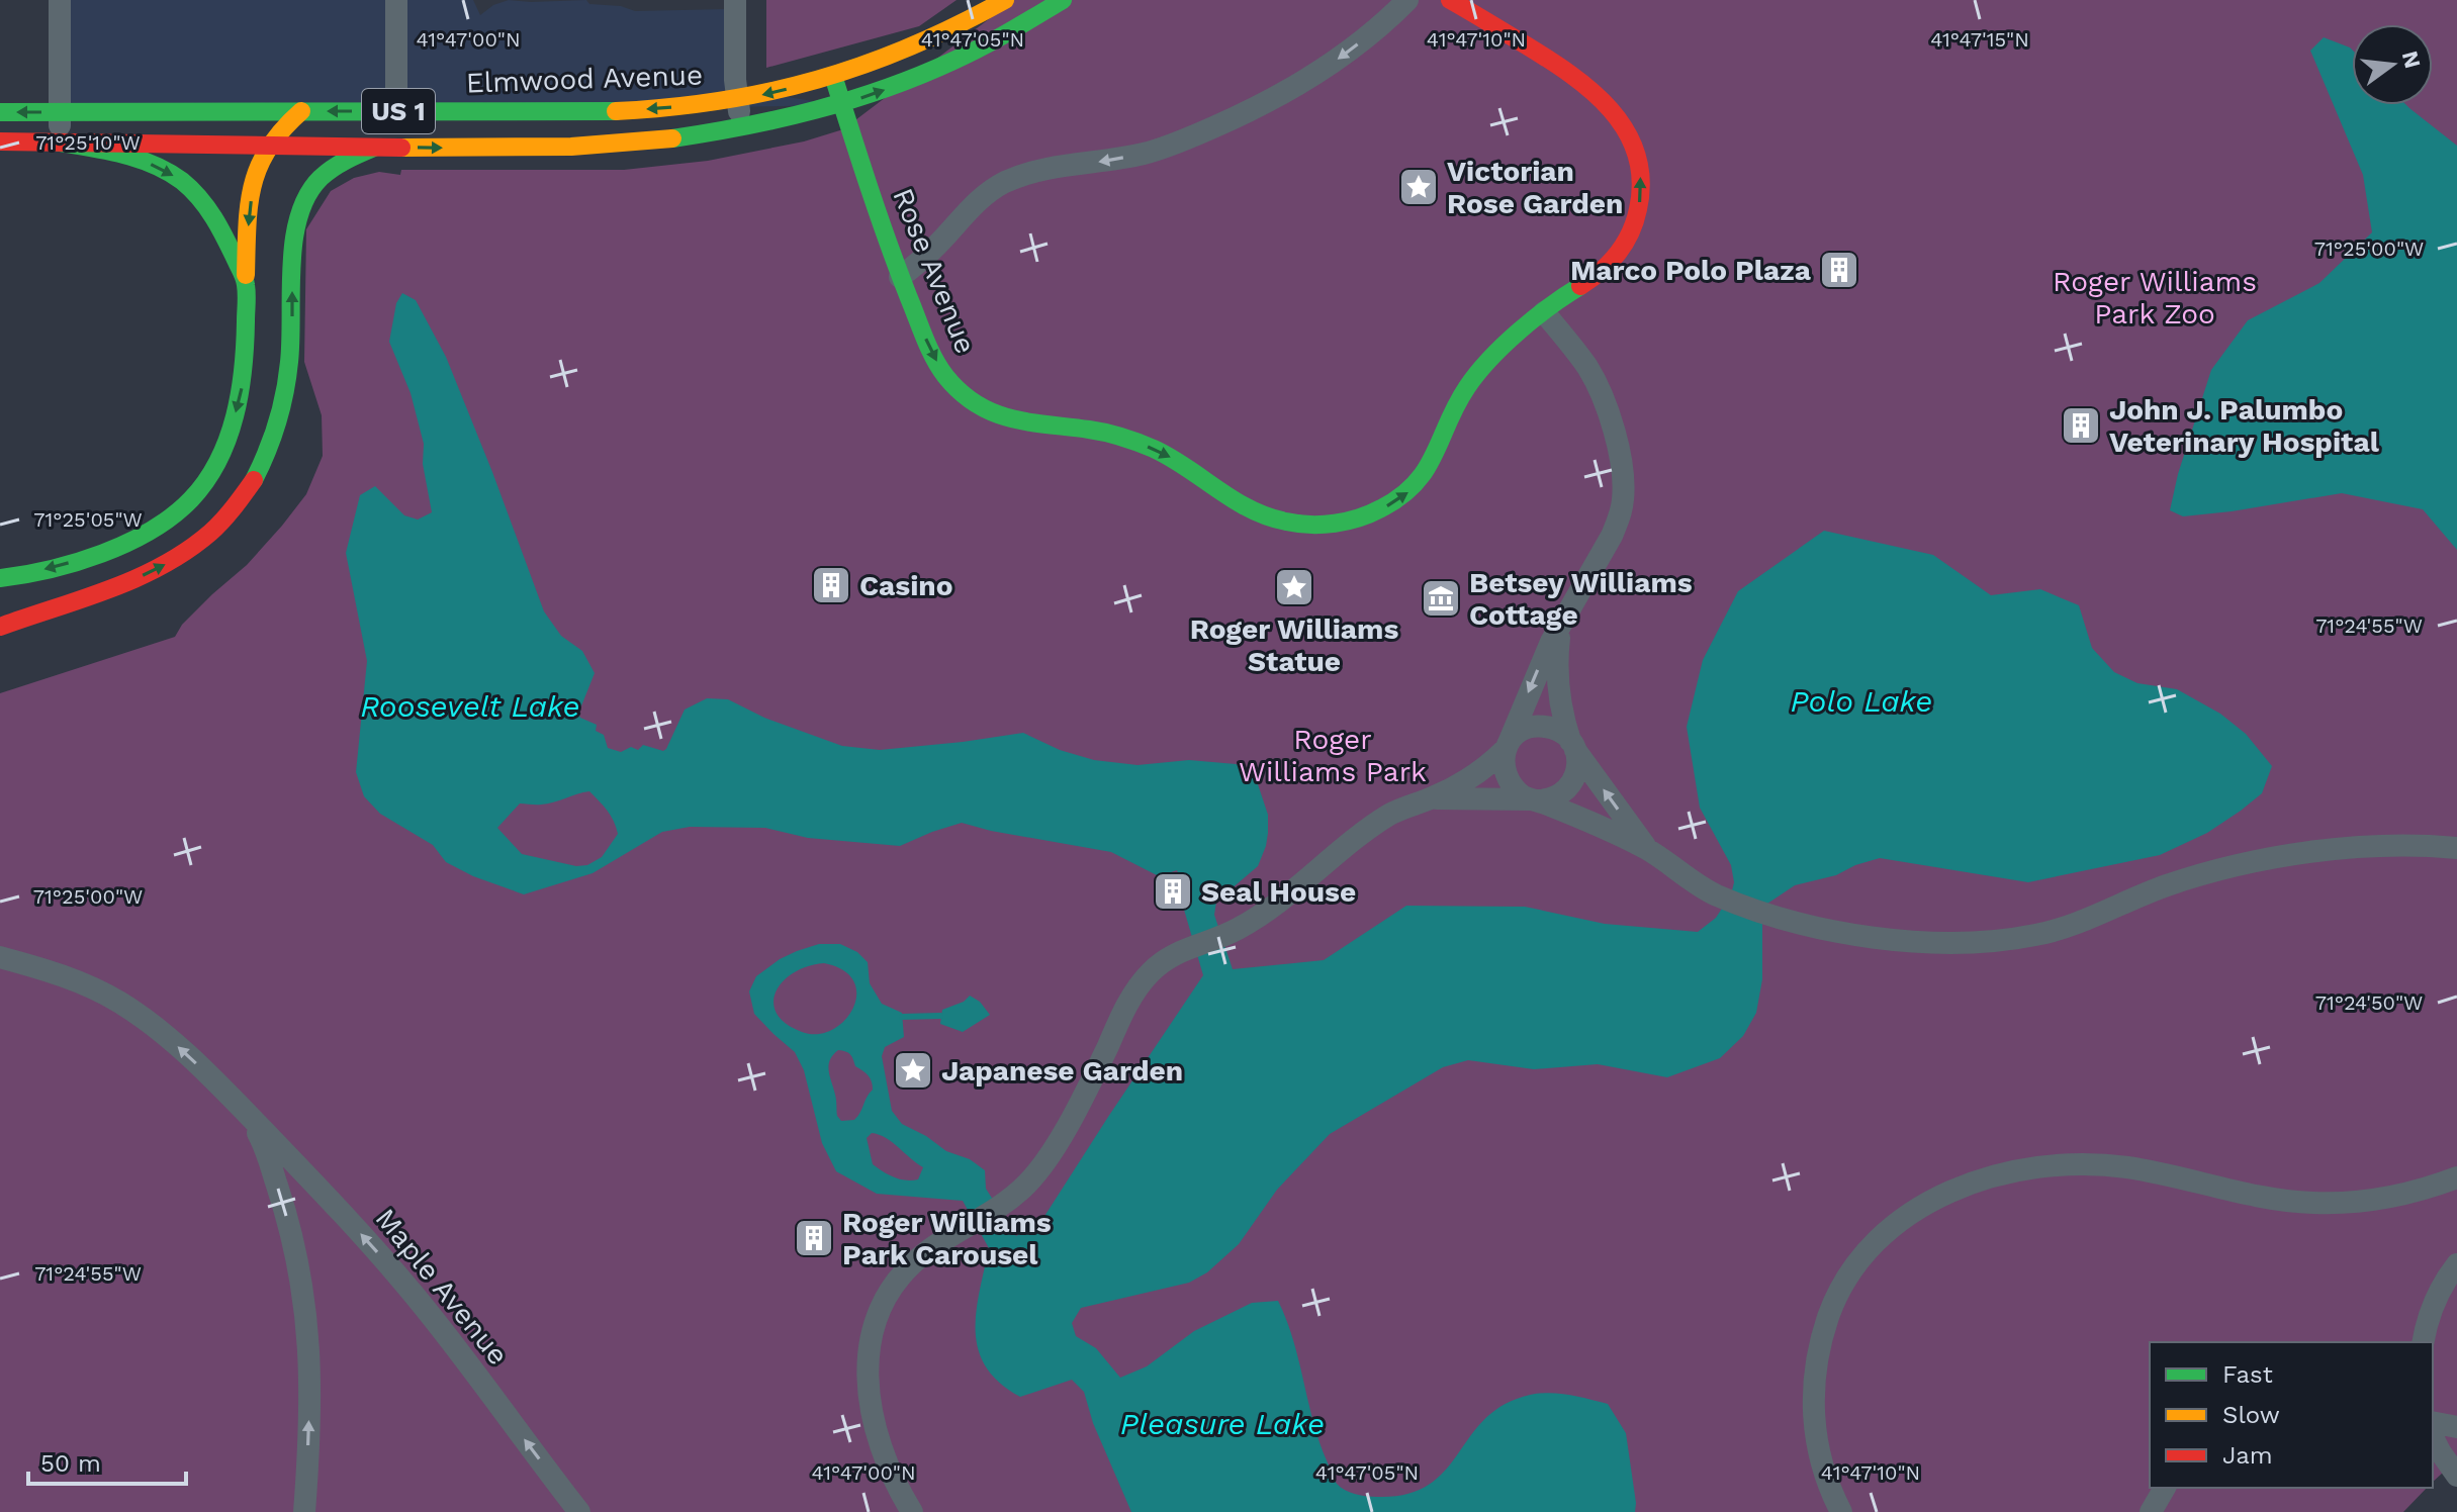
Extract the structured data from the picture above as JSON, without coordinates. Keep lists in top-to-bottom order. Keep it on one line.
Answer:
{"streets":{"main road":["Elmwood Avenue","US 1","Rose Avenue"],"street":["Maple Avenue"]},"crossings":[["Elmwood Avenue","Rose Avenue"]],"one_way":["Maple Avenue"],"water":["Polo Lake","Roosevelt Lake","Pleasure Lake"],"parks":["Roger Williams Park Zoo","Roger Williams Park"],"places":{"place":["Victorian Rose Garden","Roger Williams Statue","Japanese Garden"],"building":["Marco Polo Plaza","John J. Palumbo Veterinary Hospital","Casino","Seal House","Roger Williams Park Carousel"],"museum":["Betsey Williams Cottage"]},"legend":["Fast","Slow","Jam"],"scale_bar":"50 m","north":"right","coordinates":["41°47'00\"N","41°47'05\"N","41°47'10\"N","41°47'15\"N","71°25'10\"W","71°25'00\"W","71°25'05\"W","71°24'55\"W","71°24'50\"W"]}
